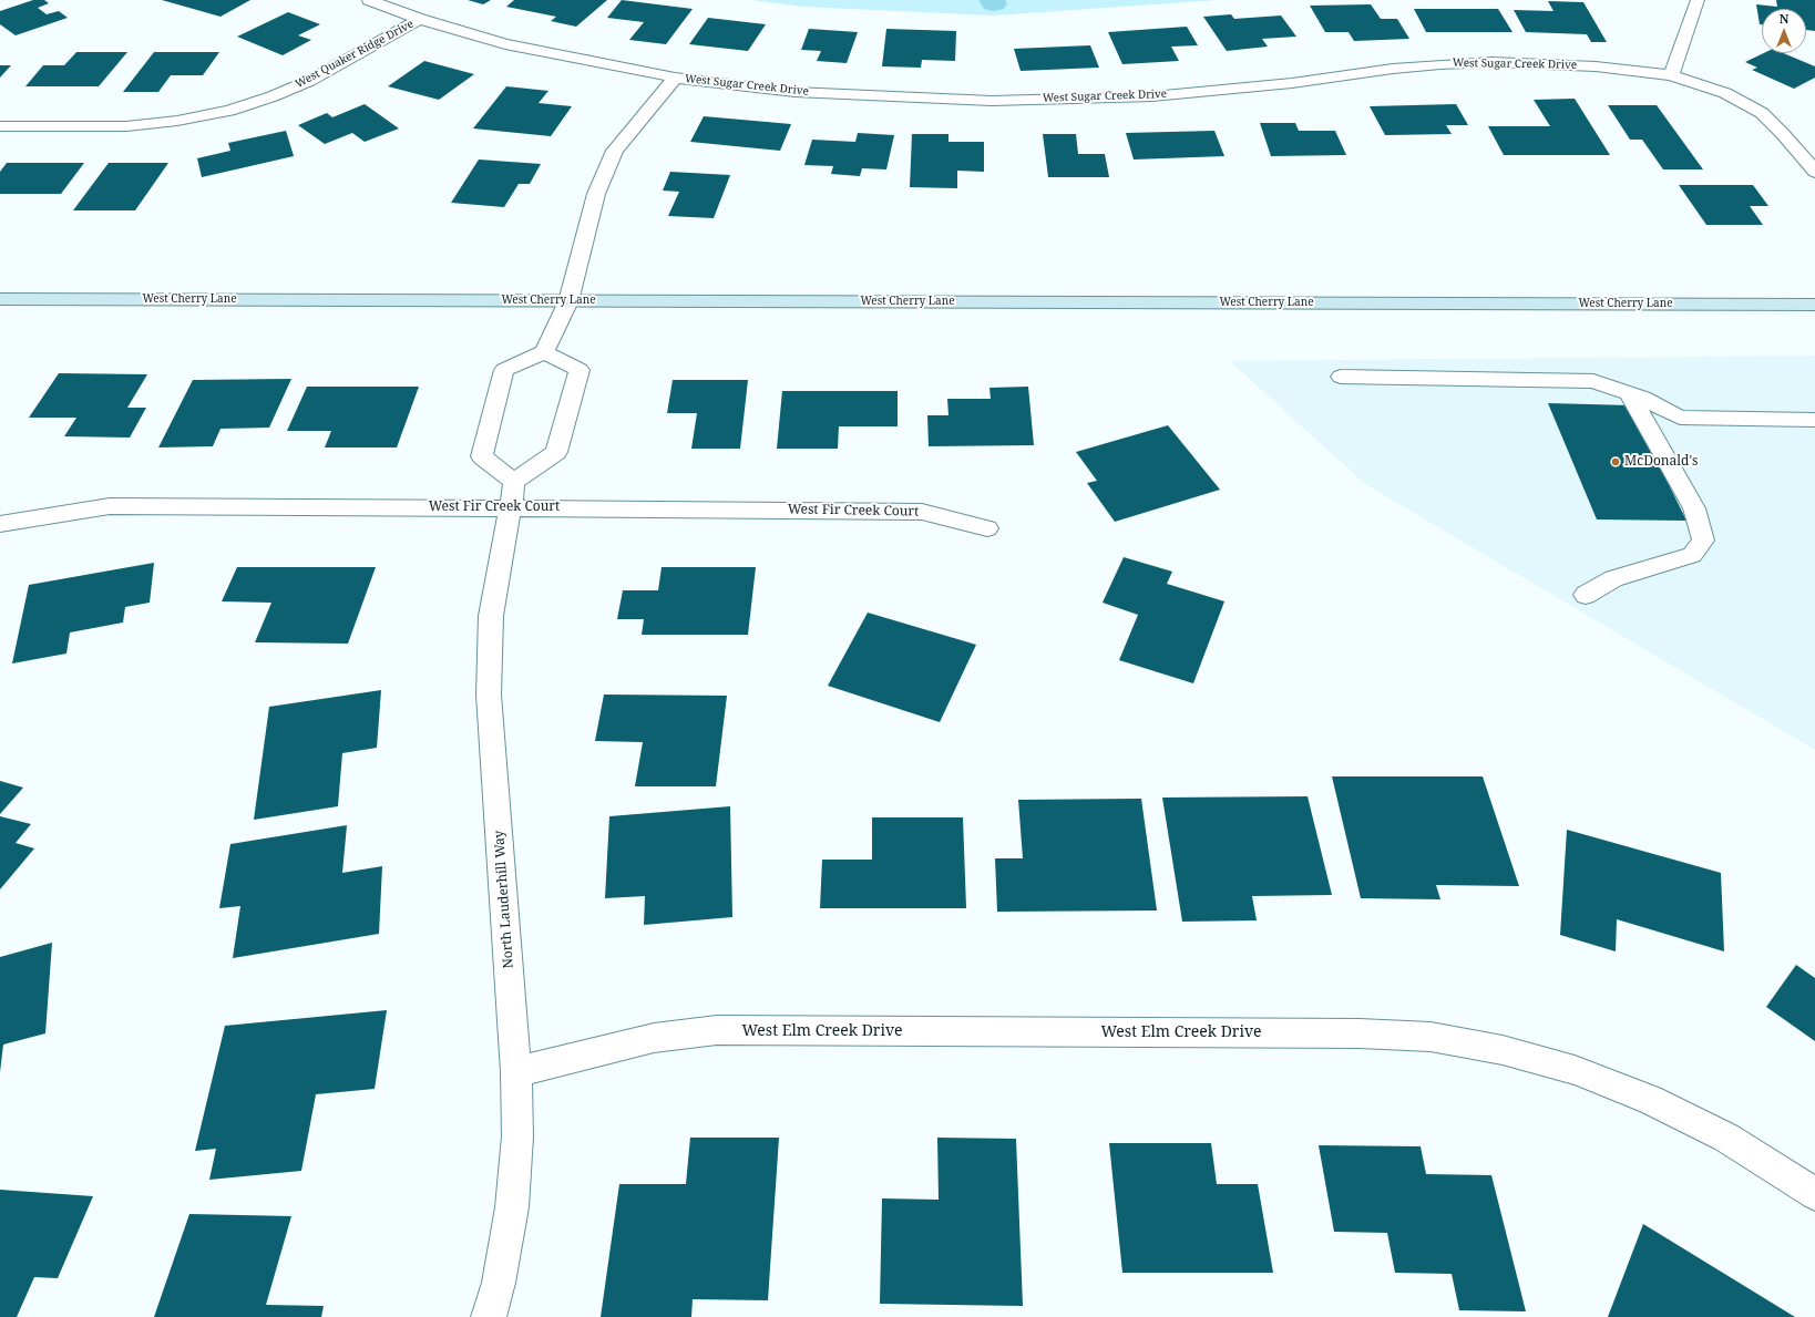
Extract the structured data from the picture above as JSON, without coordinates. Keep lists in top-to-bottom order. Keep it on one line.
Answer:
{"streets":{"main road":["West Cherry Lane"],"street":["West Quaker Ridge Drive","West Sugar Creek Drive","West Fir Creek Court","North Lauderhill Way","West Elm Creek Drive"]},"crossings":[["West Quaker Ridge Drive","West Sugar Creek Drive"],["West Fir Creek Court","North Lauderhill Way"],["North Lauderhill Way","West Elm Creek Drive"]],"places":["McDonald's"],"north":"top"}
